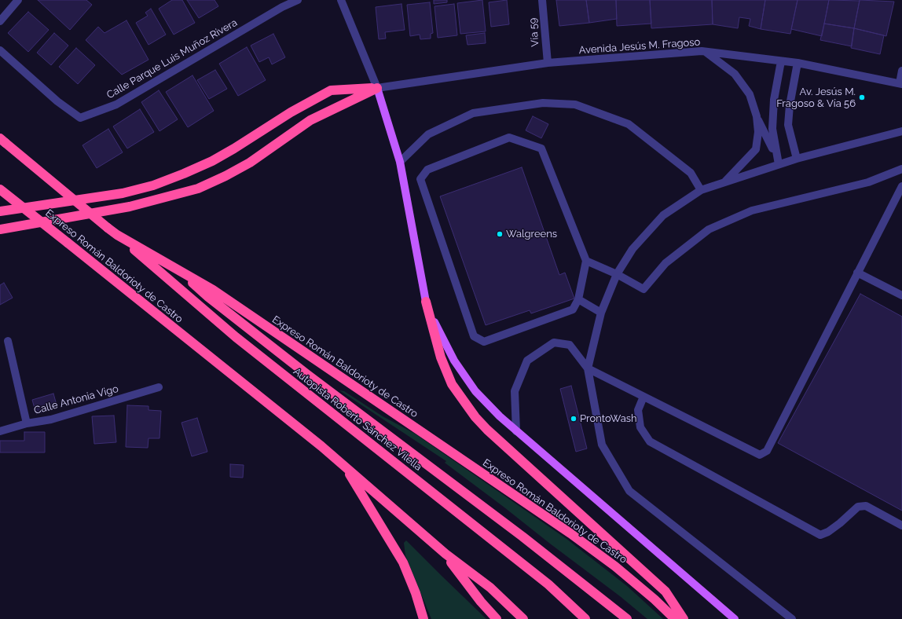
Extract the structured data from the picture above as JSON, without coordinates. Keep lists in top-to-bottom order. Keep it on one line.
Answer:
{"streets":{"highway":["Expreso Román Baldorioty de Castro","Autopista Roberto Sánchez Vilella"],"street":["Vía 59","Avenida Jesús M. Fragoso","Calle Parque Luis Muñoz Rivera","Calle Antonia Vigo"]},"crossings":[["Vía 59","Avenida Jesús M. Fragoso"],["Expreso Román Baldorioty de Castro","Autopista Roberto Sánchez Vilella"]],"places":["Av. Jesús M. Fragoso & Vía 56","Walgreens","ProntoWash"]}
